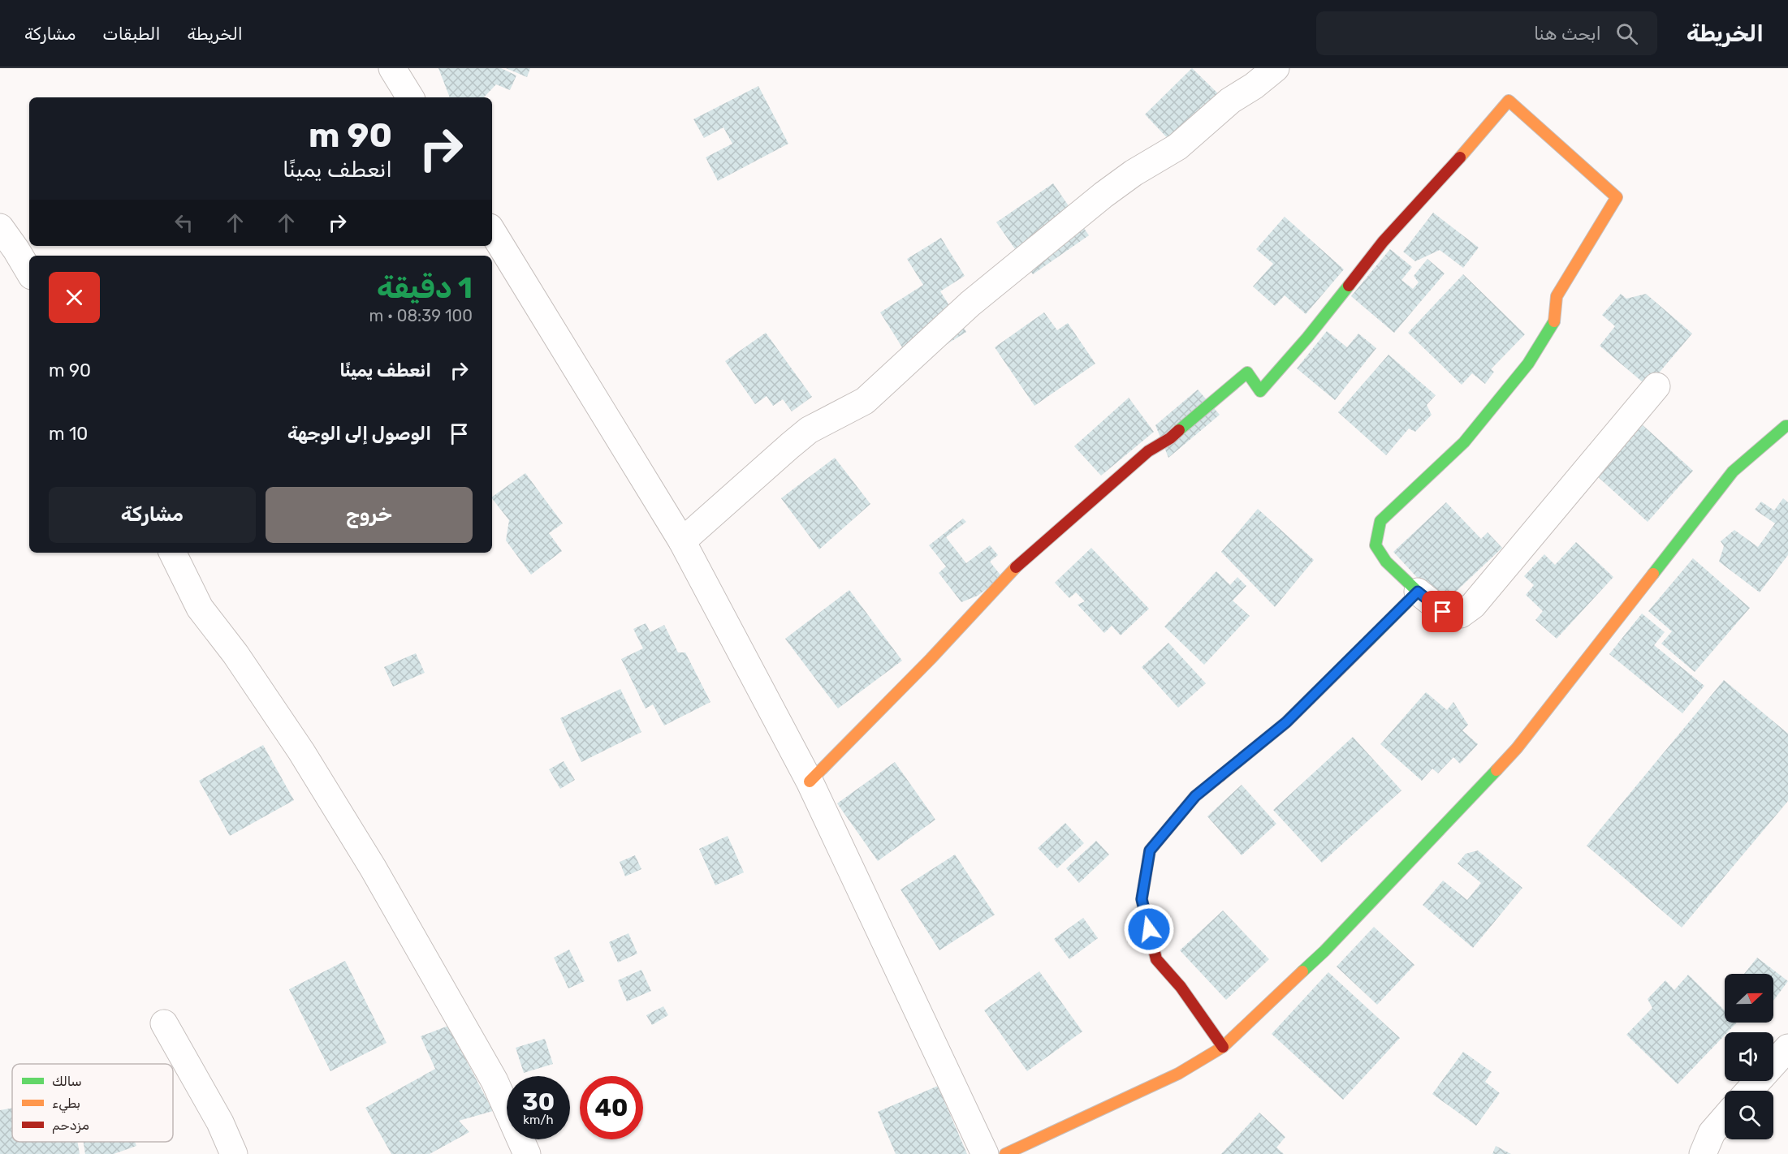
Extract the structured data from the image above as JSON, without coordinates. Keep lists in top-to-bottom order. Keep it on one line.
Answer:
{"legend":["سالك","بطيء","مزدحم"],"north":"right","page":{"header":"الخريطة","search":"ابحث هنا","nav":["الخريطة","الطبقات","مشاركة"],"turn":["90 m","انعطف يمينًا"],"heading":["1 دقيقة","100 m · 08:39"],"list":[{"name":"انعطف يمينًا","value":"90 m"},{"name":"الوصول إلى الوجهة","value":"10 m"}],"buttons":["خروج","مشاركة"],"speed":"30 km/h","limit":"40"}}
